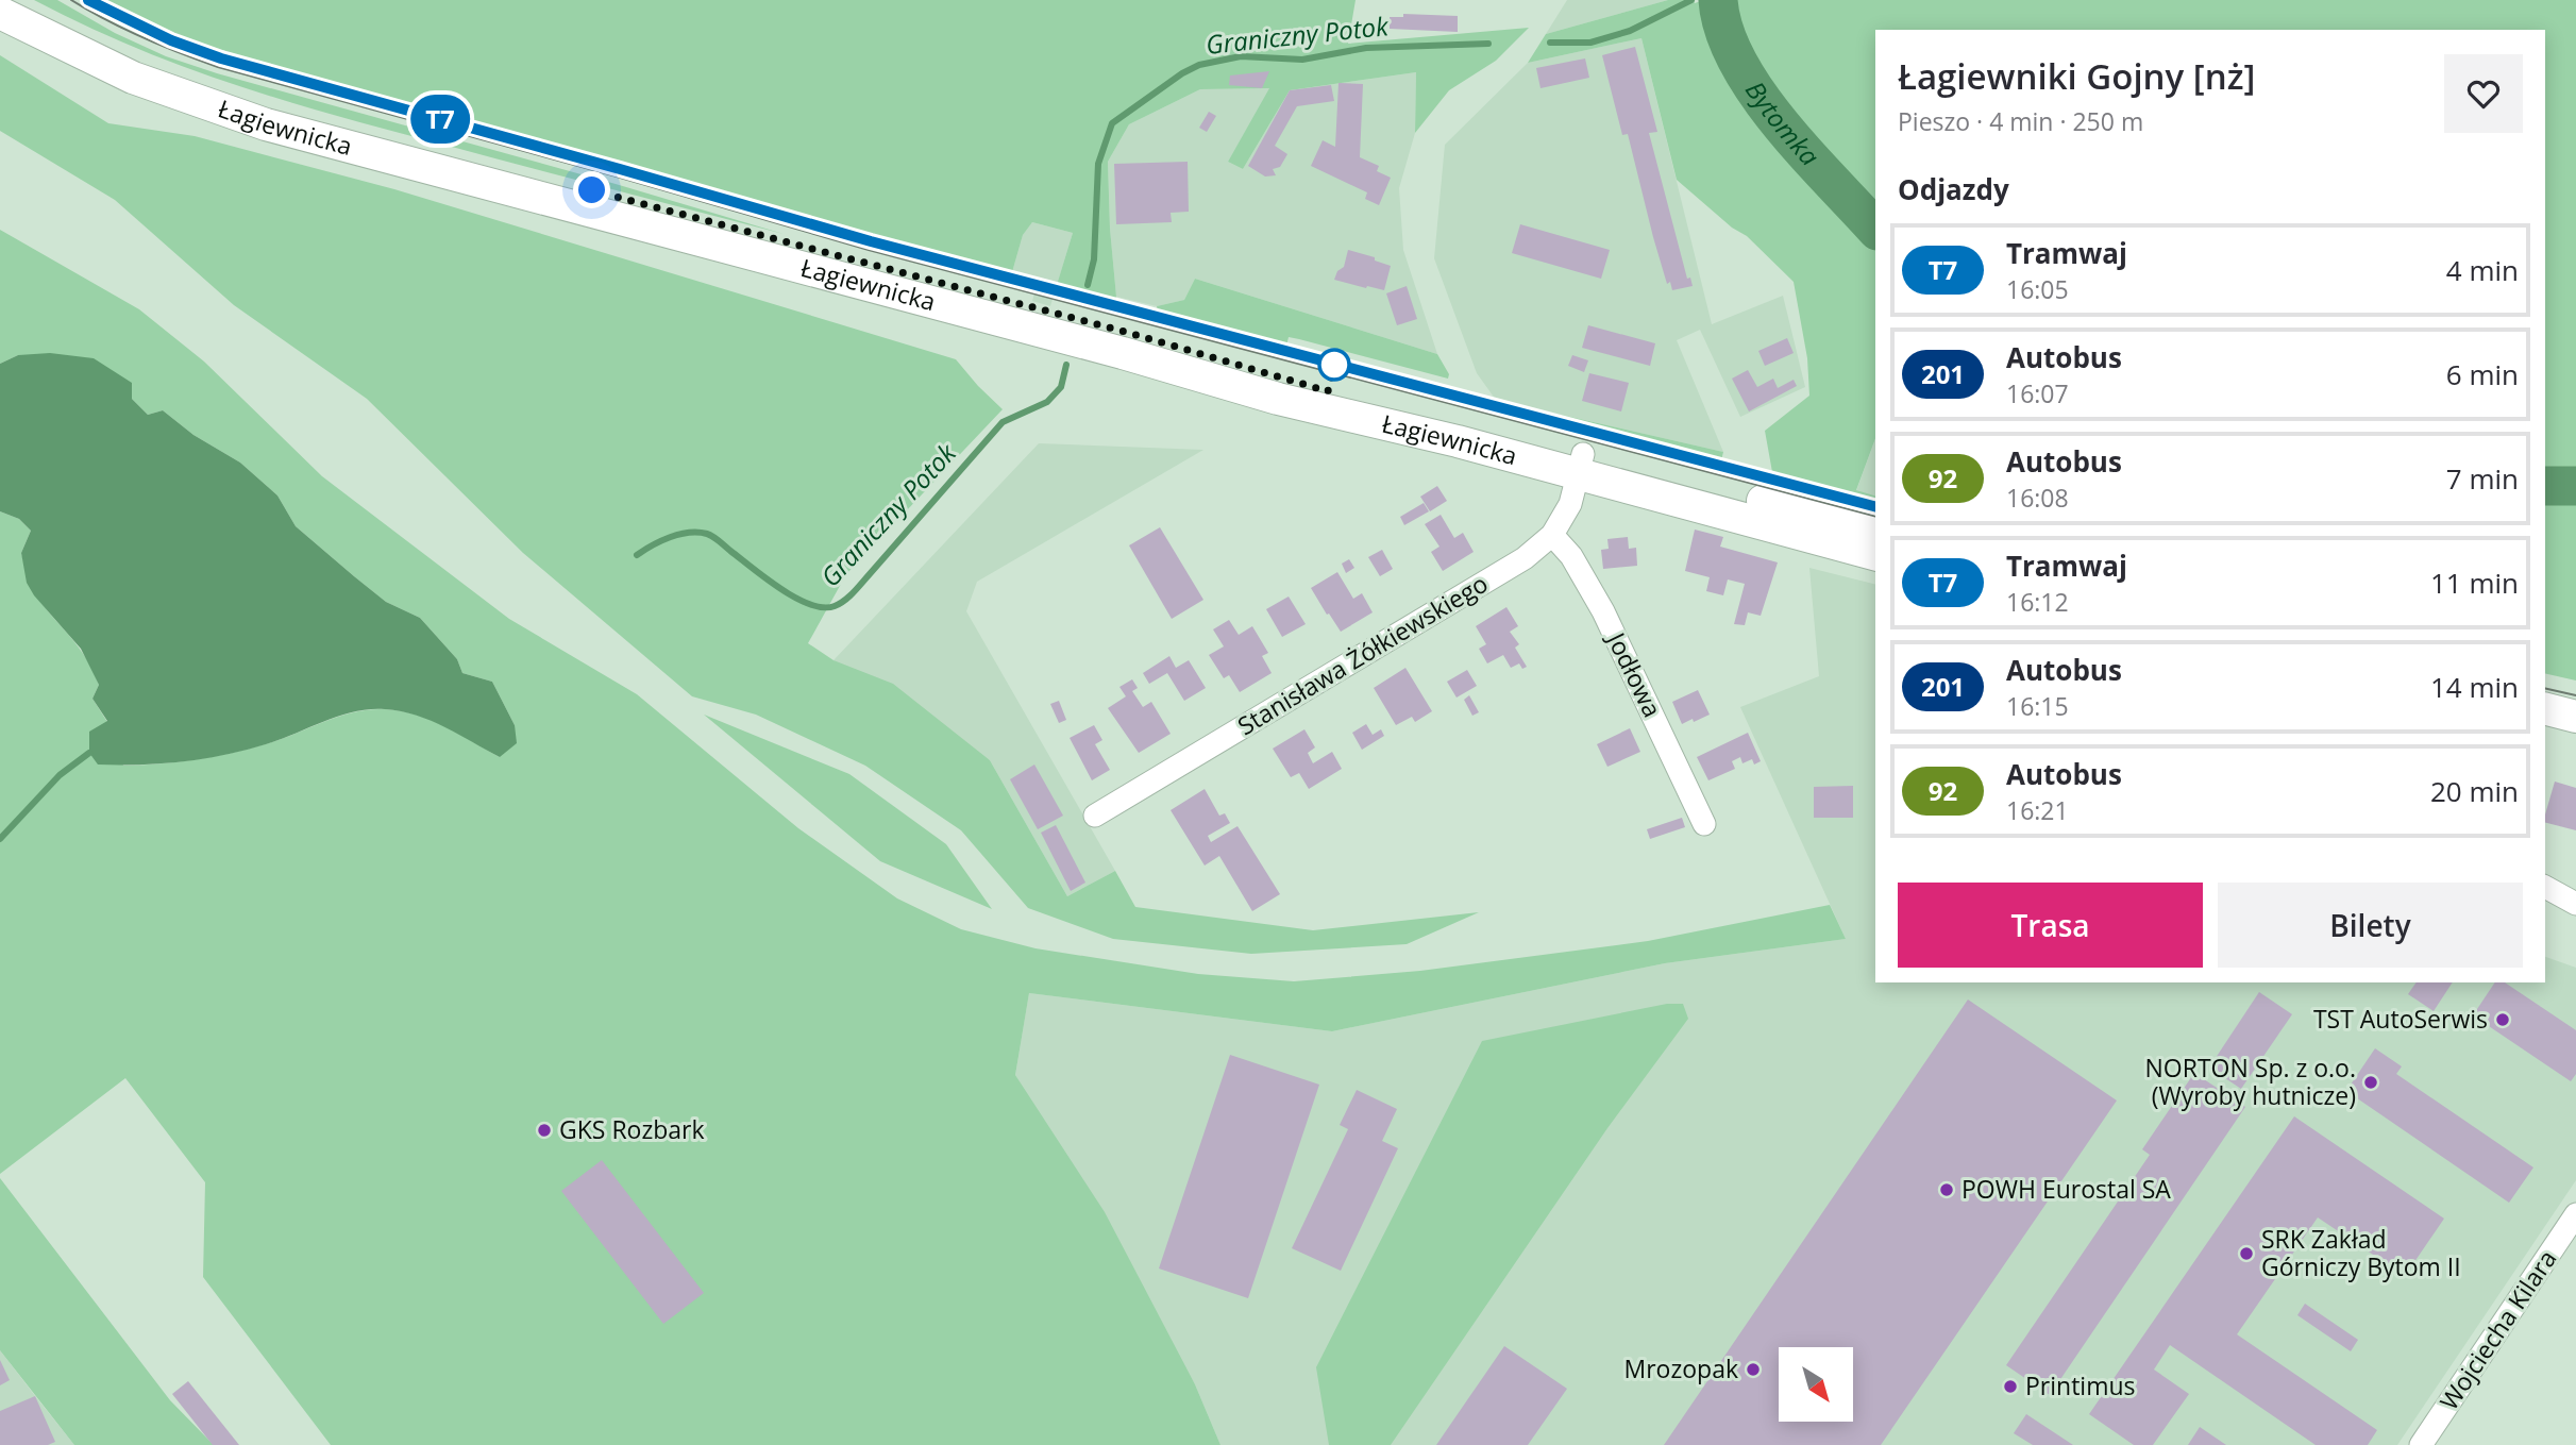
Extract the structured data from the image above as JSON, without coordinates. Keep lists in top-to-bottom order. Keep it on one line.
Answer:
{"streets":{"main road":["Łagiewnicka"],"street":["Stanisława Żółkiewskiego","Jodłowa","Wojciecha Kilara"]},"crossings":[["Łagiewnicka","Stanisława Żółkiewskiego"],["Stanisława Żółkiewskiego","Jodłowa"]],"water":["Graniczny Potok","Bytomka"],"places":["TST AutoSerwis","NORTON Sp. z o.o. (Wyroby hutnicze)","GKS Rozbark","POWH Eurostal SA","SRK Zakład Górniczy Bytom II","Mrozopak","Printimus"],"lines":["tram line T7"],"north":"bottom right","page":{"on_map":"T7","heading":[["Łagiewniki Gojny [nż]","Pieszo · 4 min · 250 m"],"Odjazdy"],"list":[{"mark":"T7","name":"Tramwaj","note":"16:05","value":"4 min"},{"mark":"201","name":"Autobus","note":"16:07","value":"6 min"},{"mark":"92","name":"Autobus","note":"16:08","value":"7 min"},{"mark":"T7","name":"Tramwaj","note":"16:12","value":"11 min"},{"mark":"201","name":"Autobus","note":"16:15","value":"14 min"},{"mark":"92","name":"Autobus","note":"16:21","value":"20 min"}],"buttons":["Trasa","Bilety"]}}
